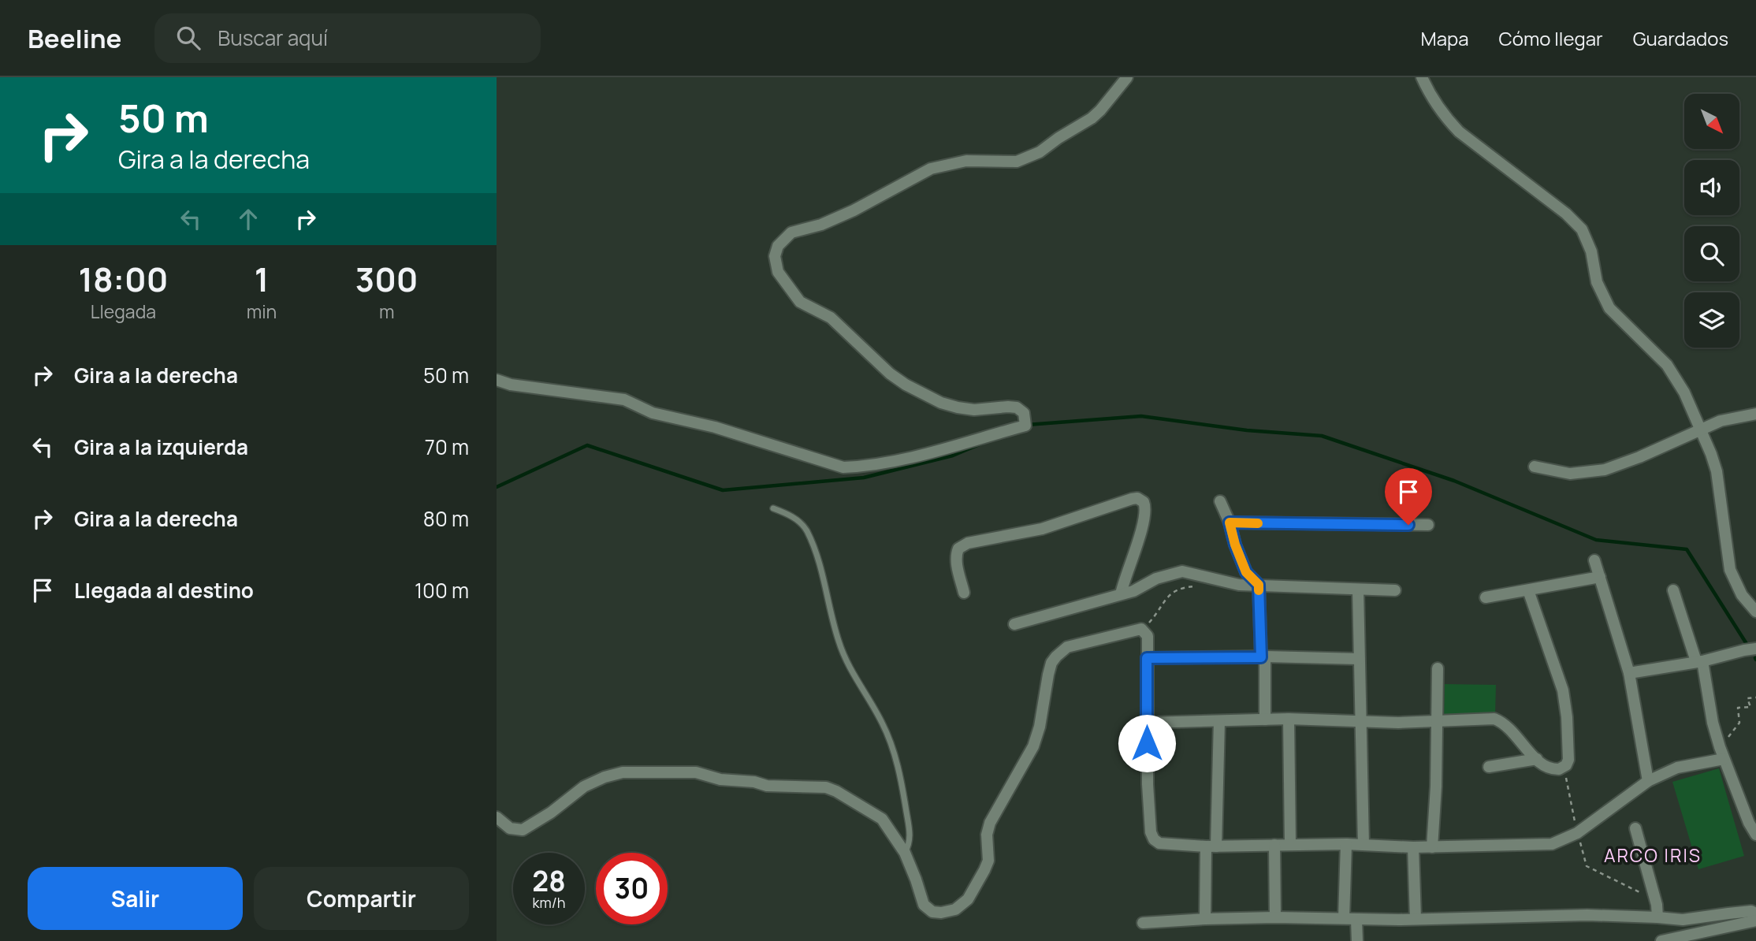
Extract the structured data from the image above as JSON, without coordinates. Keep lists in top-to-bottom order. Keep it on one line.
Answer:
{"districts":["ARCO IRIS"],"north":"bottom right","page":{"header":"Beeline","search":"Buscar aquí","nav":["Mapa","Cómo llegar","Guardados"],"turn":["50 m","Gira a la derecha"],"eta":["18:00","Llegada","1","min","300","m"],"list":[{"name":"Gira a la derecha","value":"50 m"},{"name":"Gira a la izquierda","value":"70 m"},{"name":"Gira a la derecha","value":"80 m"},{"name":"Llegada al destino","value":"100 m"}],"speed":"28 km/h","limit":"30","buttons":["Salir","Compartir"]}}
